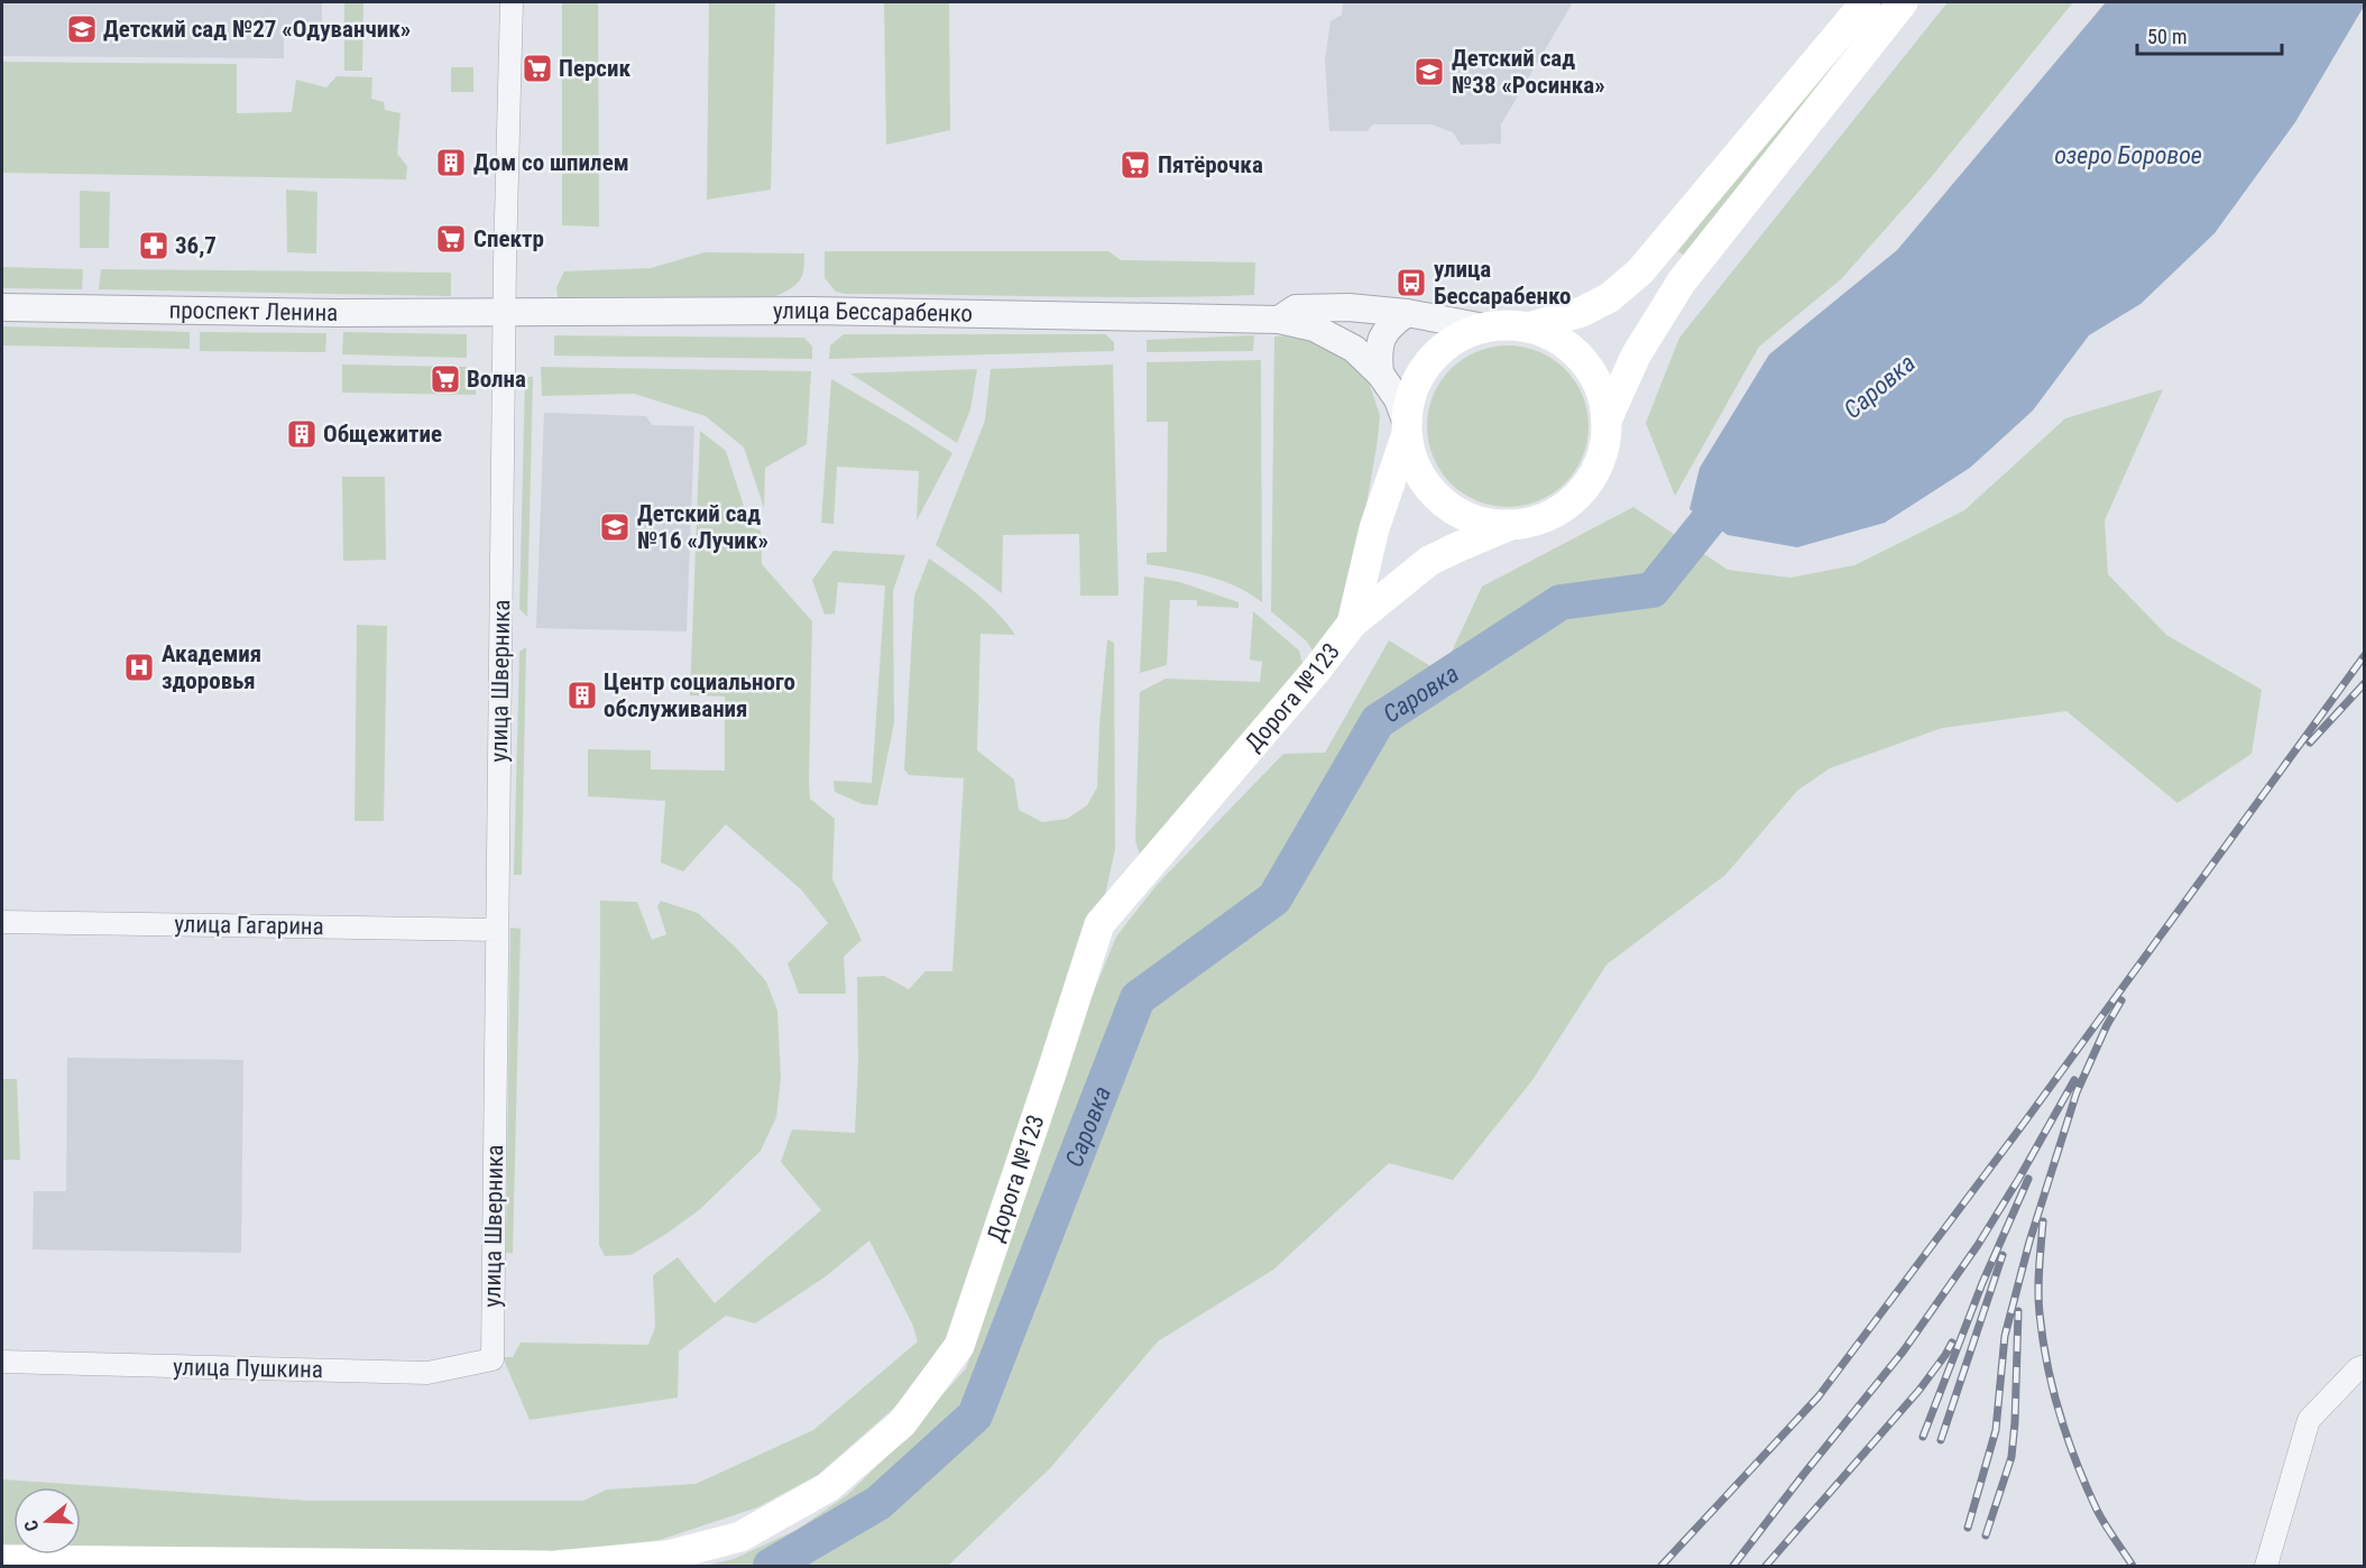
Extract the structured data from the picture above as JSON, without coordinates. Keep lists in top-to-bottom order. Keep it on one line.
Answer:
{"streets":{"main road":["Дорога №123"],"street":["проспект Ленина","улица Бессарабенко","улица Шверника","улица Гагарина","улица Пушкина"]},"crossings":[["проспект Ленина","улица Бессарабенко"],["проспект Ленина","улица Шверника"],["улица Бессарабенко","улица Шверника"],["улица Бессарабенко","Дорога №123"],["улица Шверника","улица Гагарина"],["улица Шверника","улица Пушкина"]],"water":["озеро Боровое","Саровка"],"places":{"school or university":["Детский сад №27 «Одуванчик»","Детский сад №38 «Росинка»","Детский сад №16 «Лучик»"],"supermarket":["Персик","Пятёрочка","Спектр","Волна"],"building":["Дом со шпилем","Общежитие","Центр социального обслуживания"],"pharmacy":["36,7"],"bus stop":["улица Бессарабенко"],"hospital":["Академия здоровья"]},"scale_bar":"50 m","north":"left"}
